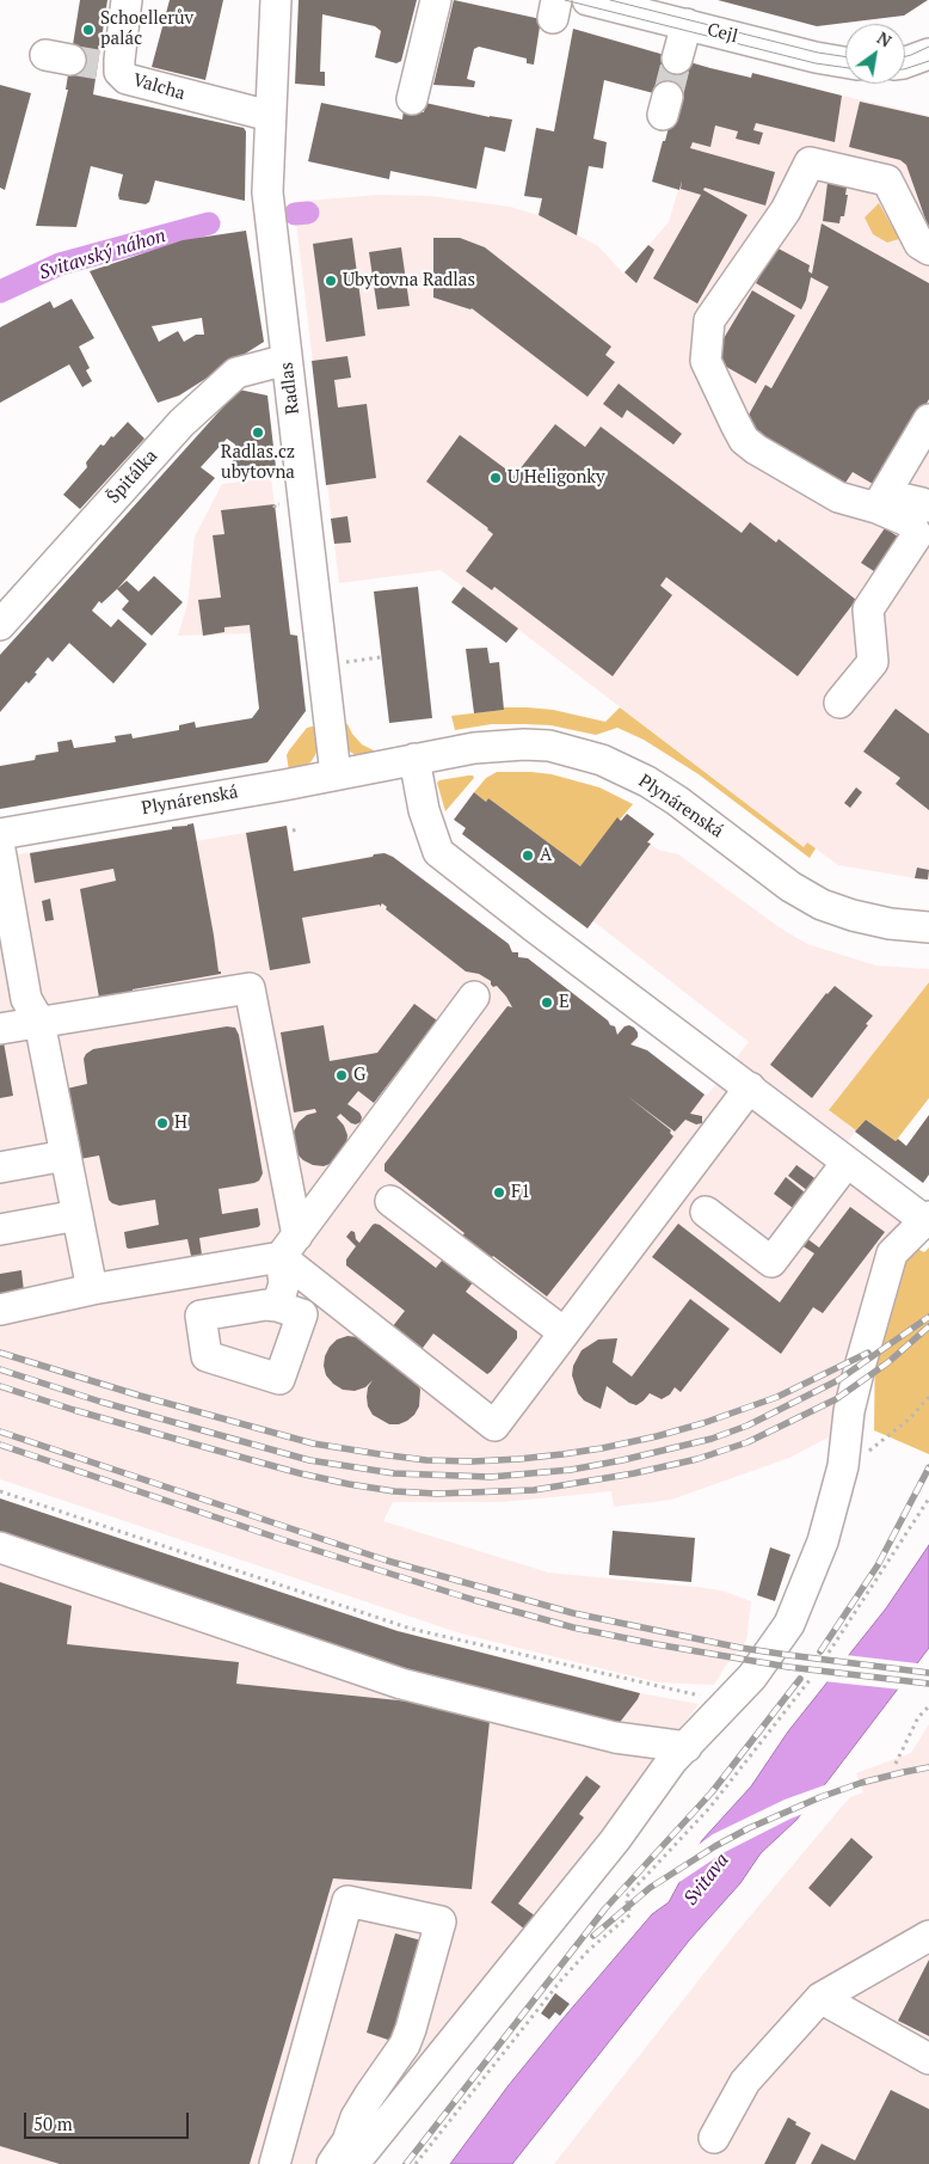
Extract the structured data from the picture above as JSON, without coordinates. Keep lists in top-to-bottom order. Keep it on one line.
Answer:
{"streets":{"street":["Cejl","Valcha","Radlas","Špitálka","Plynárenská"]},"crossings":[["Valcha","Radlas"],["Radlas","Špitálka"],["Radlas","Plynárenská"]],"water":["Svitavský náhon","Svitava"],"places":["Schoellerův palác","Ubytovna Radlas","Radlas.cz ubytovna","U Heligonky","A","E","G","H","F1"],"scale_bar":"50 m","north":"top right"}
